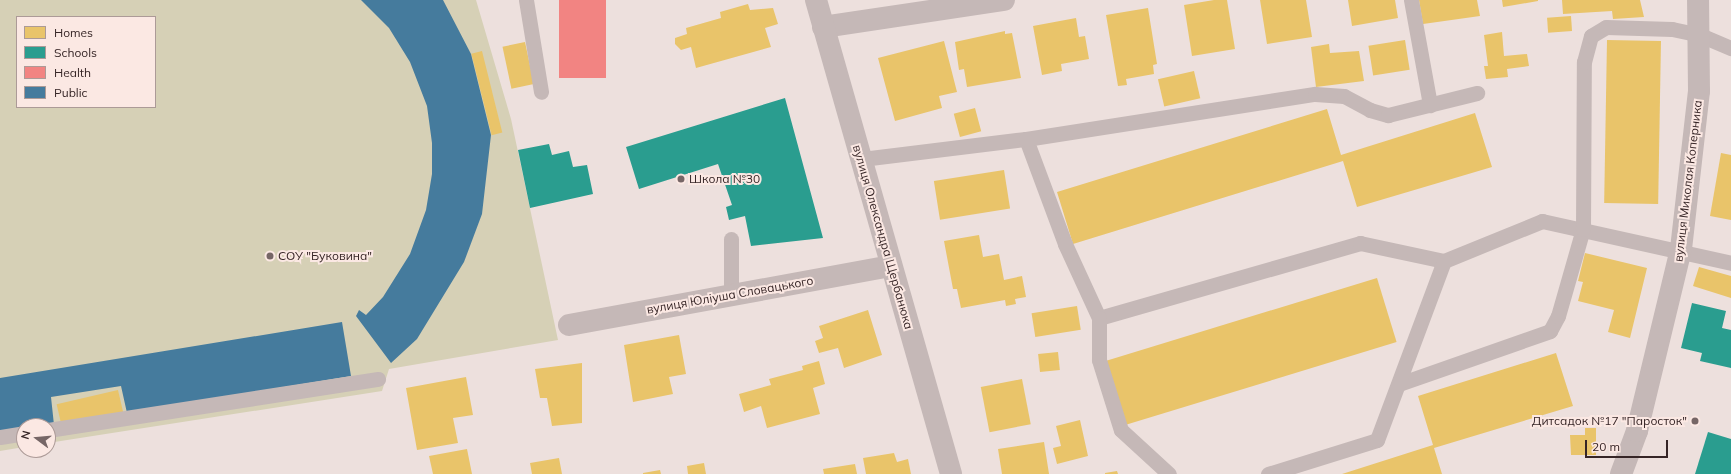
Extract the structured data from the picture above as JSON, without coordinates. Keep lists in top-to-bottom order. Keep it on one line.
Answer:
{"streets":{"street":["вулиця Миколая Коперника","вулиця Олександра Щербанюка","вулиця Юліуша Словацького"]},"crossings":[["вулиця Олександра Щербанюка","вулиця Юліуша Словацького"]],"places":["Школа №30","СОУ \"Буковина\"","Дитсадок №17 \"Паросток\""],"legend":["Homes","Schools","Health","Public"],"scale_bar":"20 m","north":"left"}
